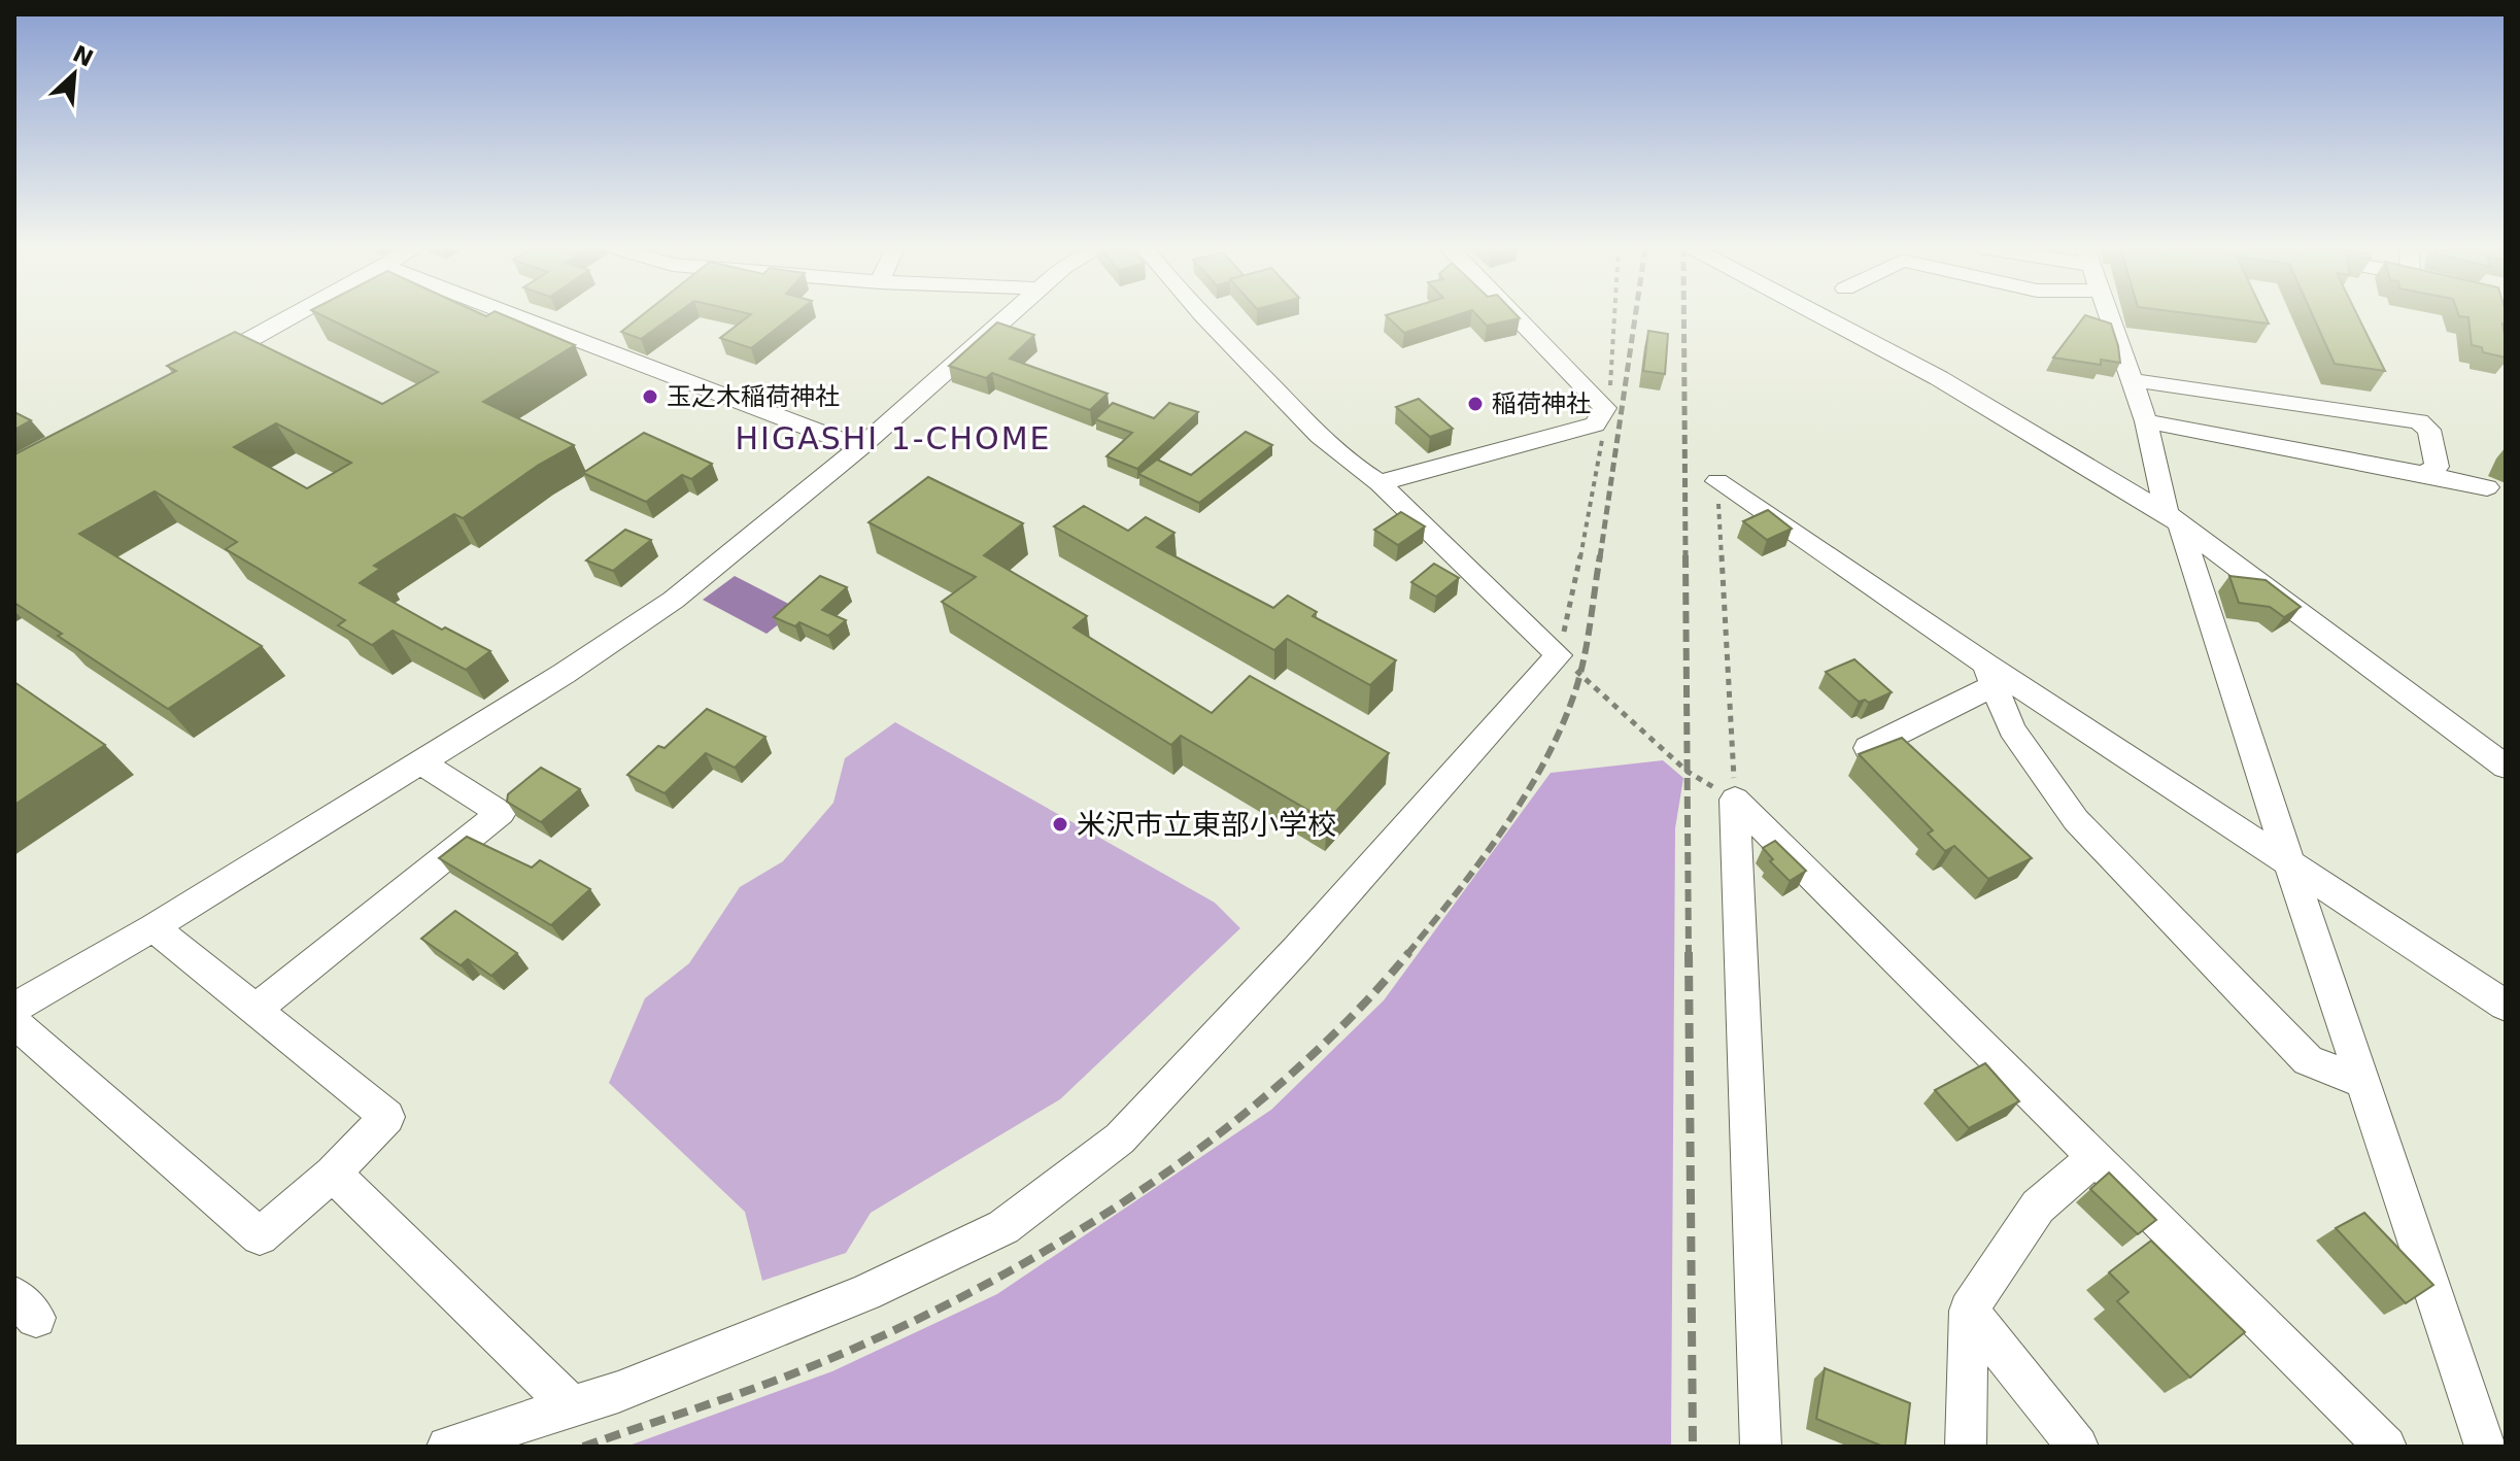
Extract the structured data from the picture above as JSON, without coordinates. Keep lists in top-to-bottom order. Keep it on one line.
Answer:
{"districts":["HIGASHI 1-CHOME"],"places":["玉之木稲荷神社","稲荷神社","米沢市立東部小学校"],"north":"top right"}
